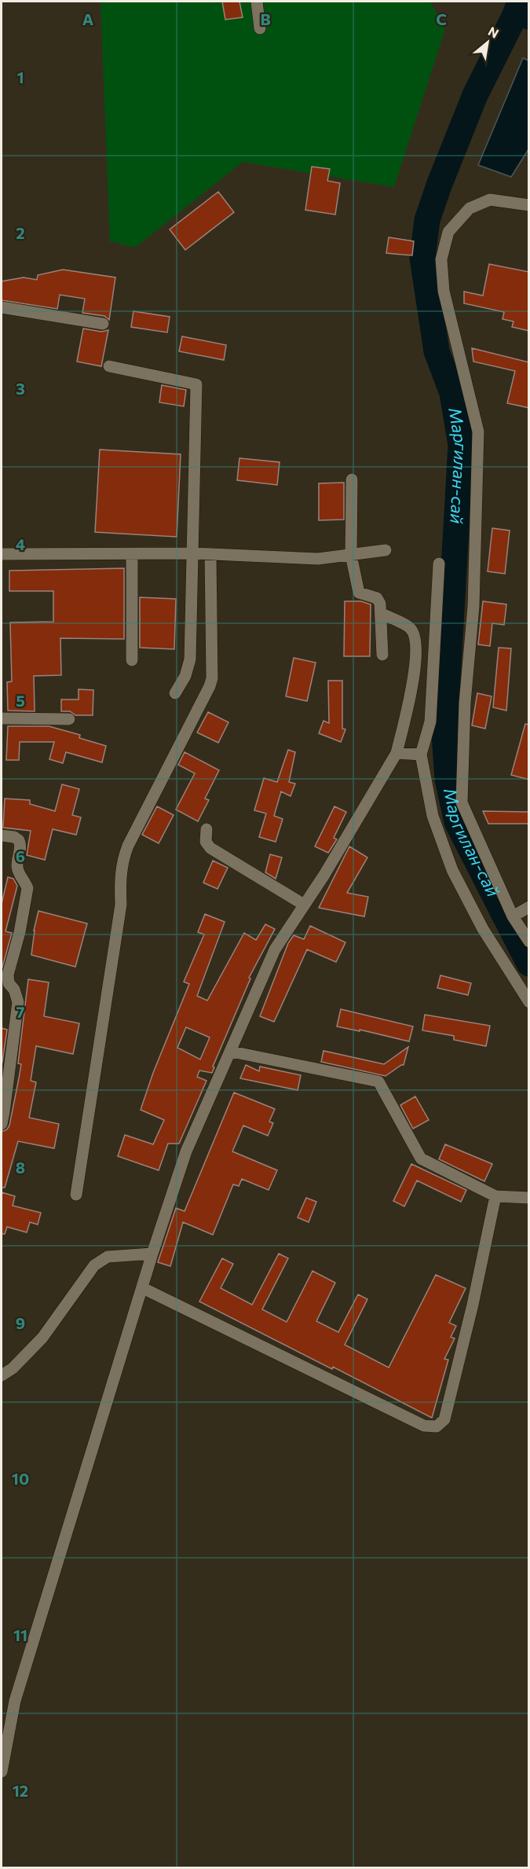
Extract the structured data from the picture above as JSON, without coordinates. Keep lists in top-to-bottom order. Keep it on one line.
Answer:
{"water":["Маргилан-сай"],"north":"top right","grid":{"columns":["A","B","C"],"rows":["1","2","3","4","5","6","7","8","9","10","11","12"]}}
